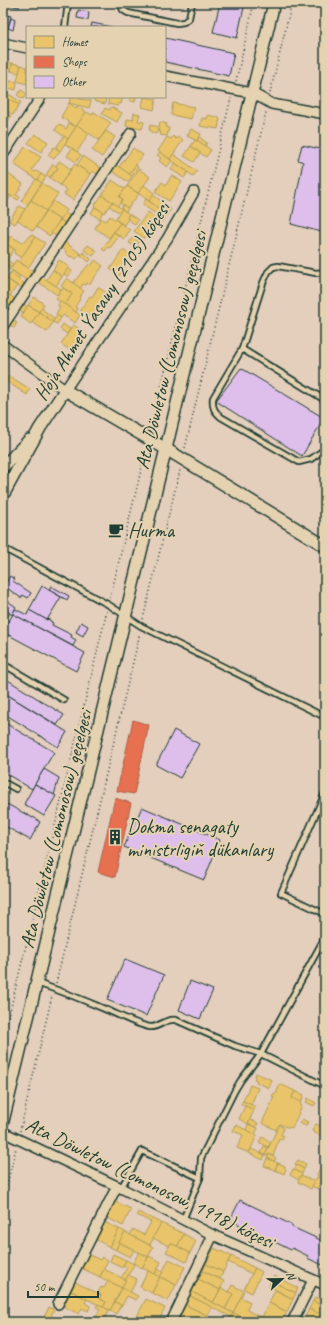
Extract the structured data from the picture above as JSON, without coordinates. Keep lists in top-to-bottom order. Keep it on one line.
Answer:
{"streets":{"street":["Hoja Ahmet Ýasawy (2105) köçesi","Ata Döwletow (Lomonosow) geçelgesi","Ata Döwletow (Lomonosow, 1918) köçesi"]},"places":{"cafe":["Hurma"],"building":["Dokma senagaty ministrligiň dükanlary"]},"legend":["Homes","Shops","Other"],"scale_bar":"50 m","north":"right"}
